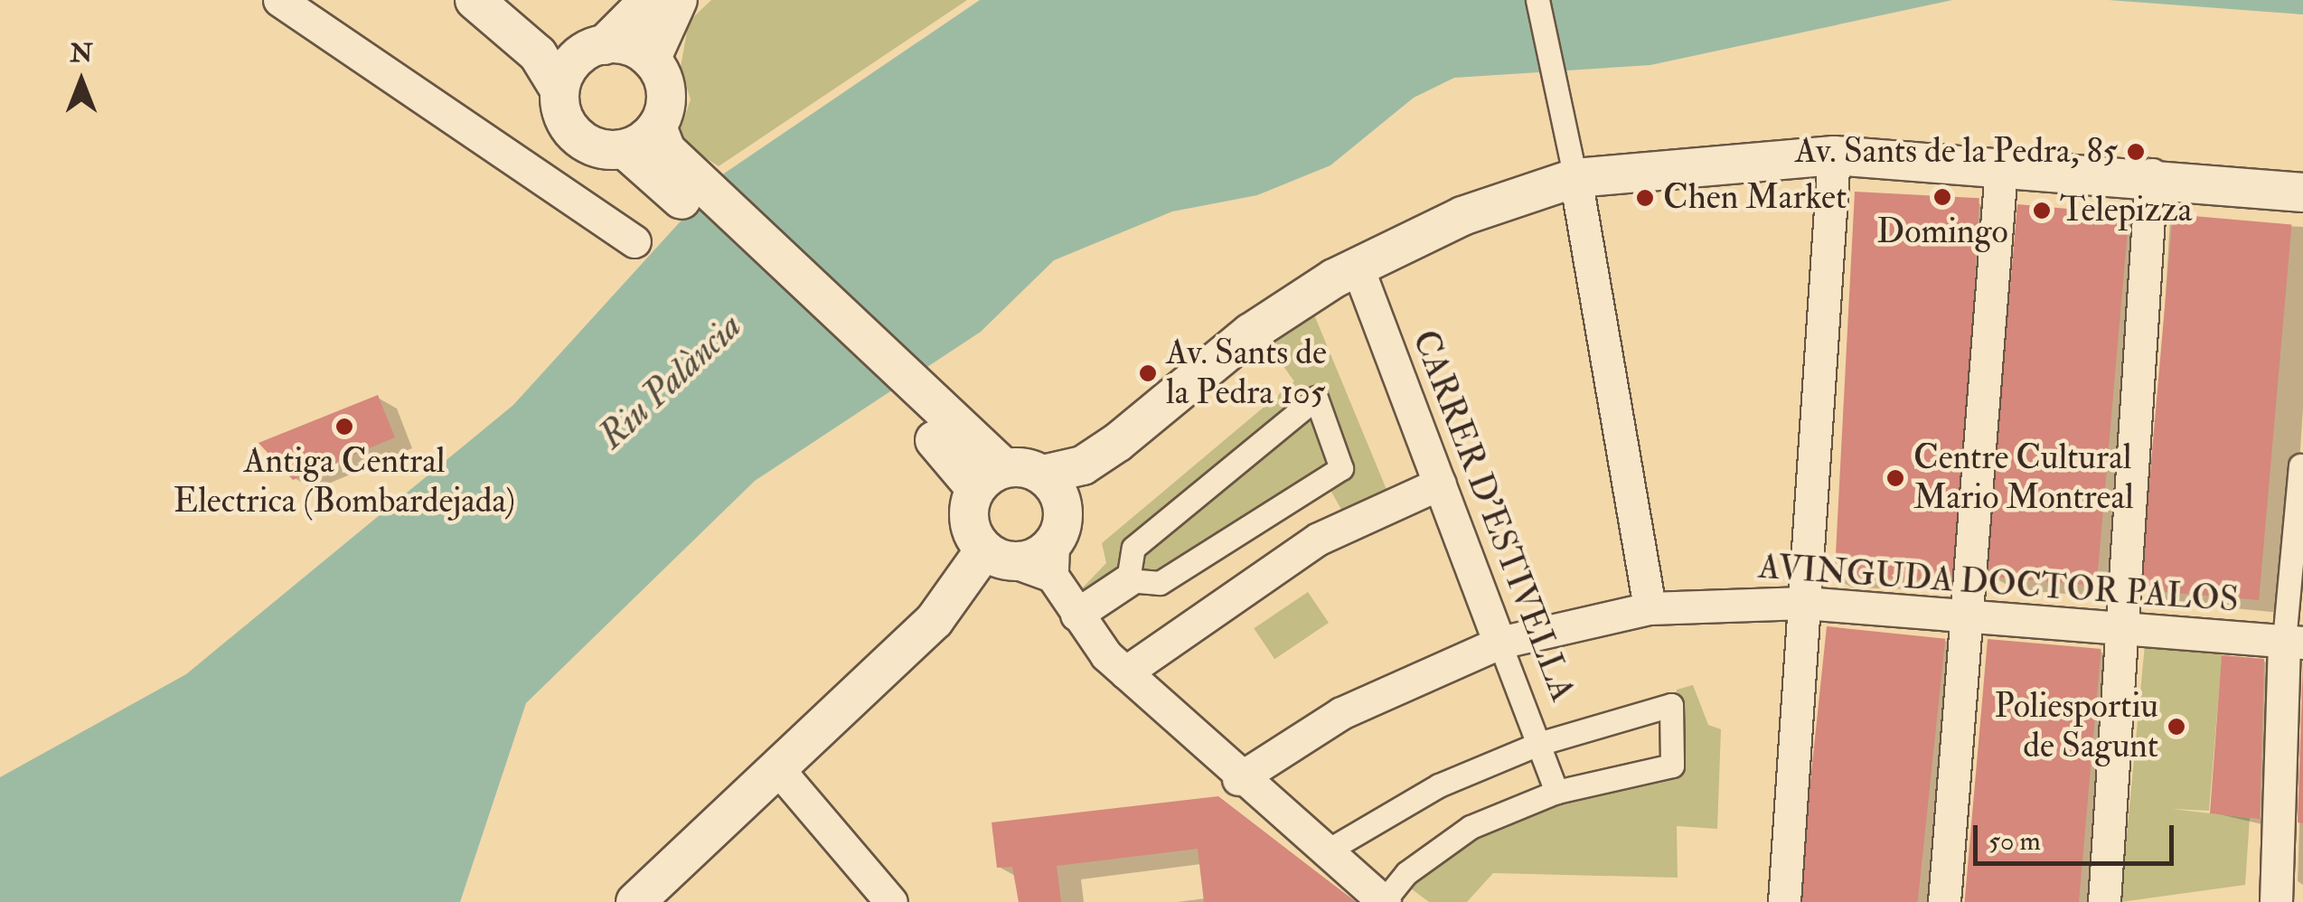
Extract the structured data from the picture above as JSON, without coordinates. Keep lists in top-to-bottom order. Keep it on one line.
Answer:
{"streets":{"street":["CARRER D'ESTIVELLA","AVINGUDA DOCTOR PALOS"]},"crossings":[["CARRER D'ESTIVELLA","AVINGUDA DOCTOR PALOS"]],"water":["Riu Palància"],"places":["Av. Sants de la Pedra, 85","Domingo","Chen Market","Telepizza","Av. Sants de la Pedra 105","Antiga Central Electrica (Bombardejada)","Centre Cultural Mario Montreal","Poliesportiu de Sagunt"],"scale_bar":"50 m","north":"top"}
